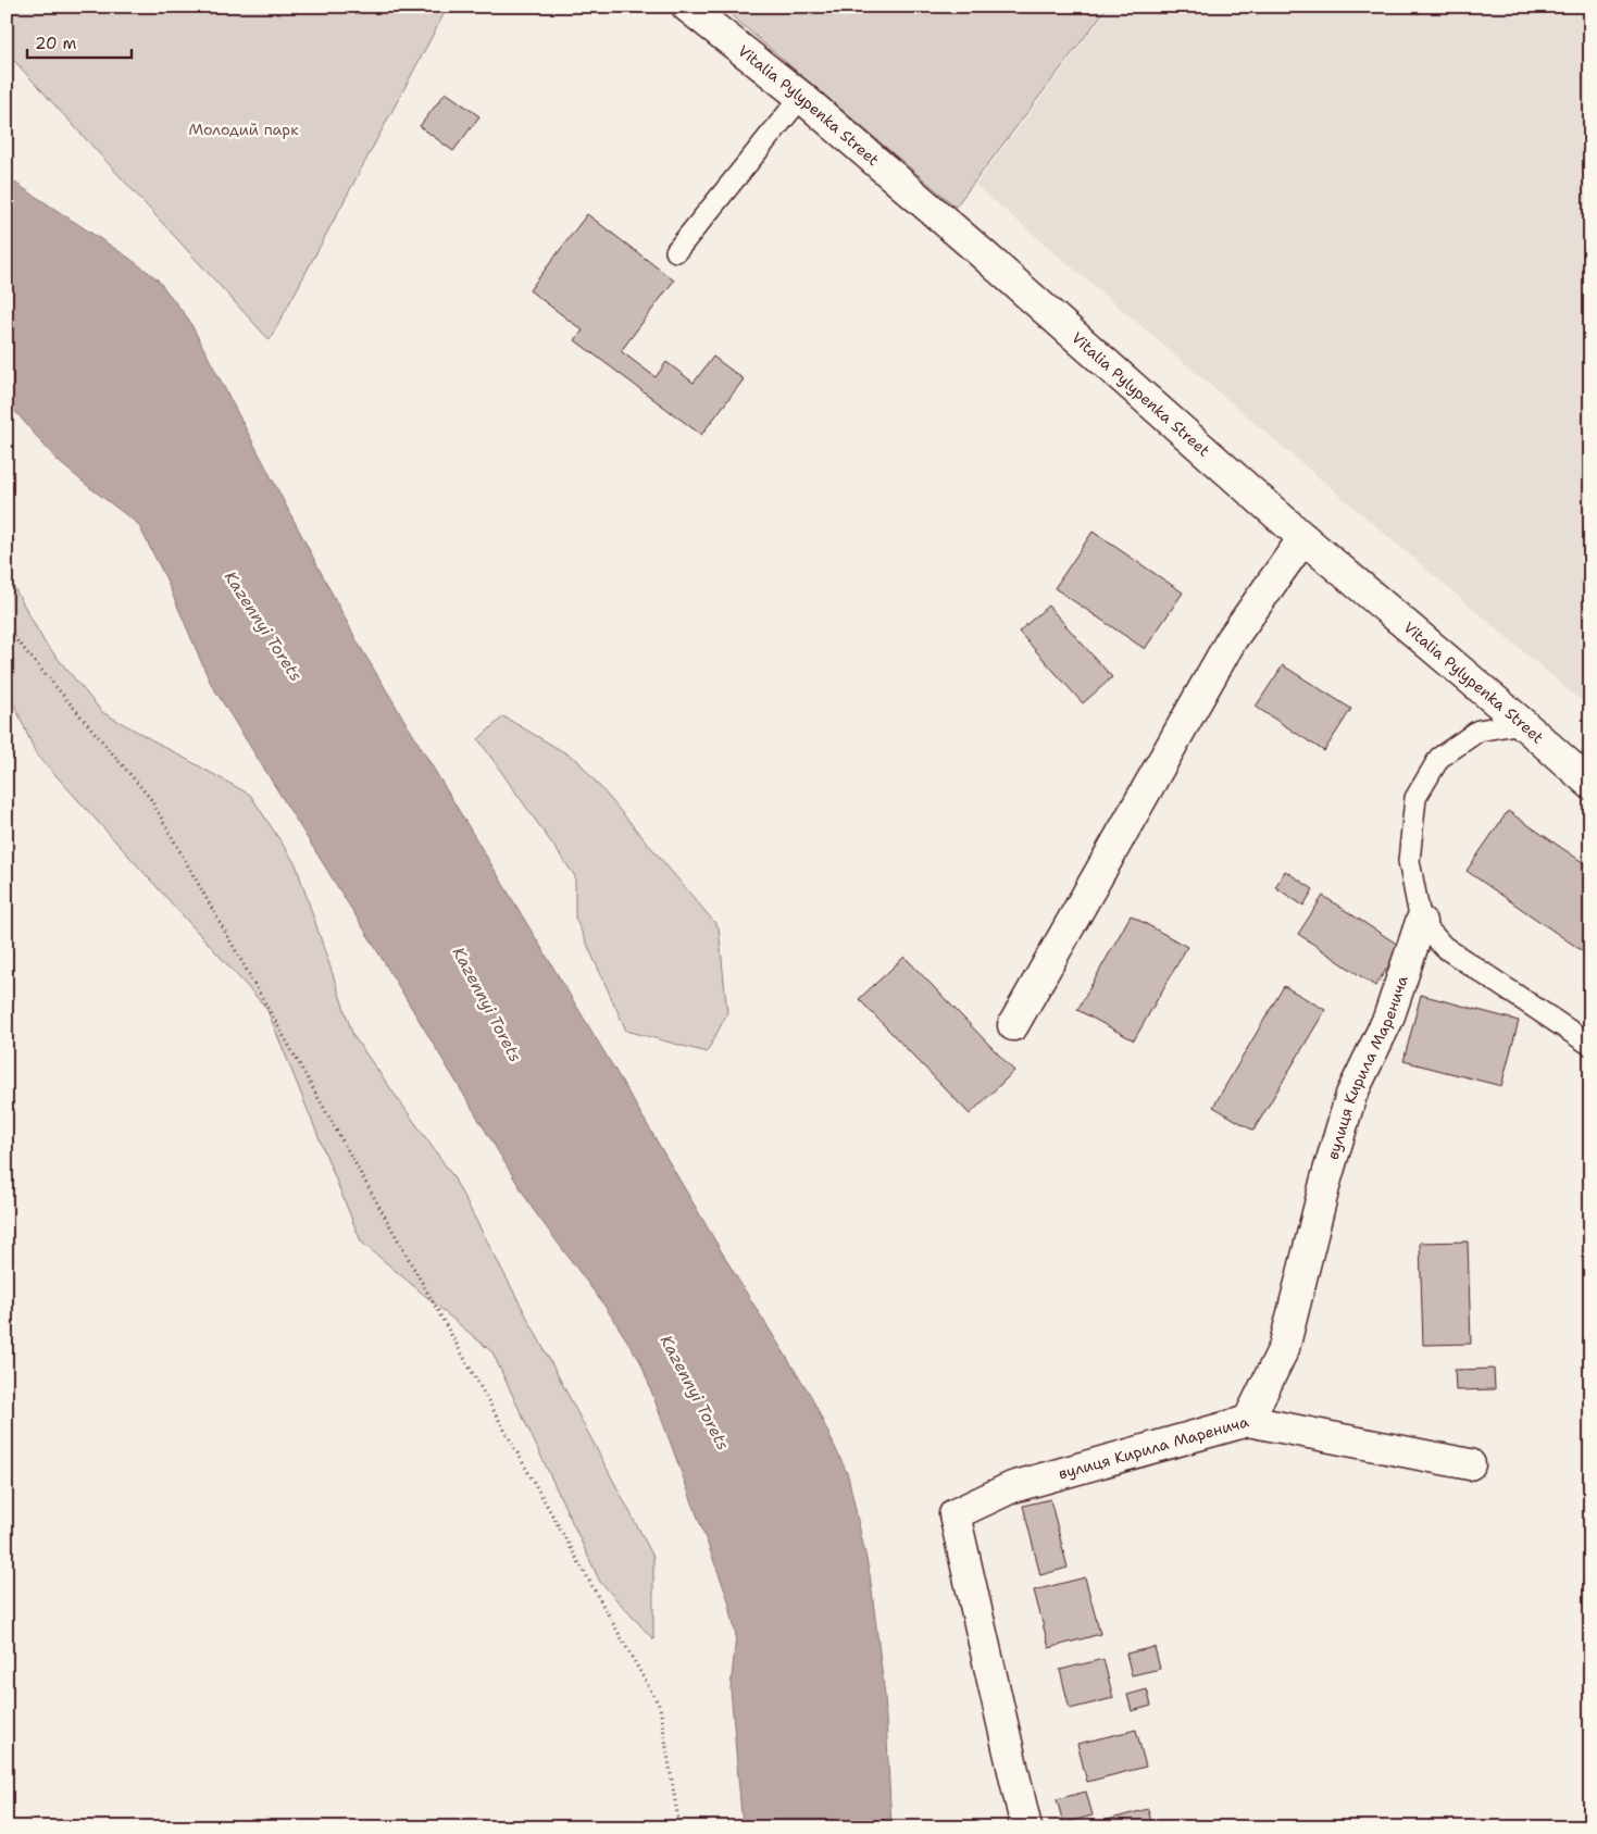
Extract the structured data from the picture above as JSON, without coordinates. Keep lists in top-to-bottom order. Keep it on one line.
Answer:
{"streets":{"street":["Vitalia Pylypenka Street","вулиця Кирила Маренича"]},"water":["Kazennyi Torets"],"parks":["Молодий парк"],"scale_bar":"20 m"}
